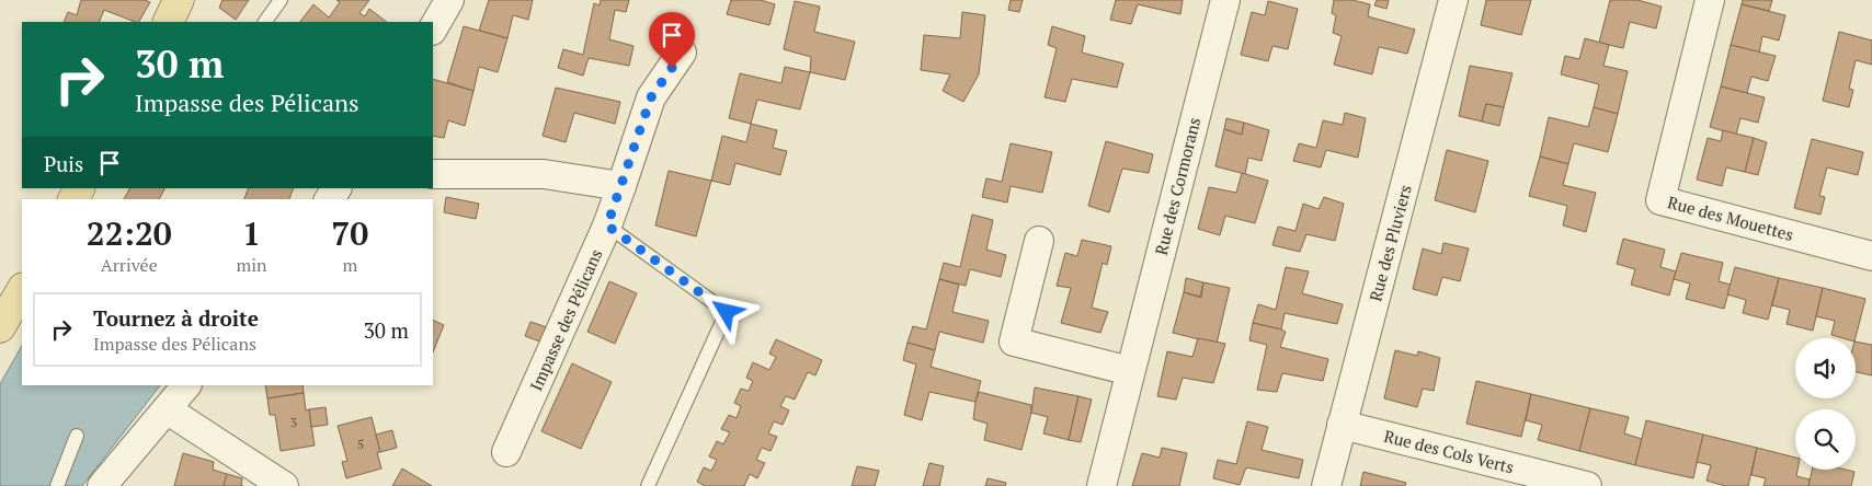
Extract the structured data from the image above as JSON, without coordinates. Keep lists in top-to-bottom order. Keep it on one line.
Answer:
{"streets":{"street":["Rue des Cormorans","Rue des Mouettes","Rue des Pluviers","Impasse des Pélicans","Rue des Cols Verts"]},"crossings":[["Rue des Pluviers","Rue des Cols Verts"]],"house_numbers":["3","5"],"page":{"turn":["30 m","Impasse des Pélicans"],"then":"Puis","eta":["22:20","Arrivée","1","min","70","m"],"list":[{"name":"Tournez à droite","note":"Impasse des Pélicans","value":"30 m"}]}}
